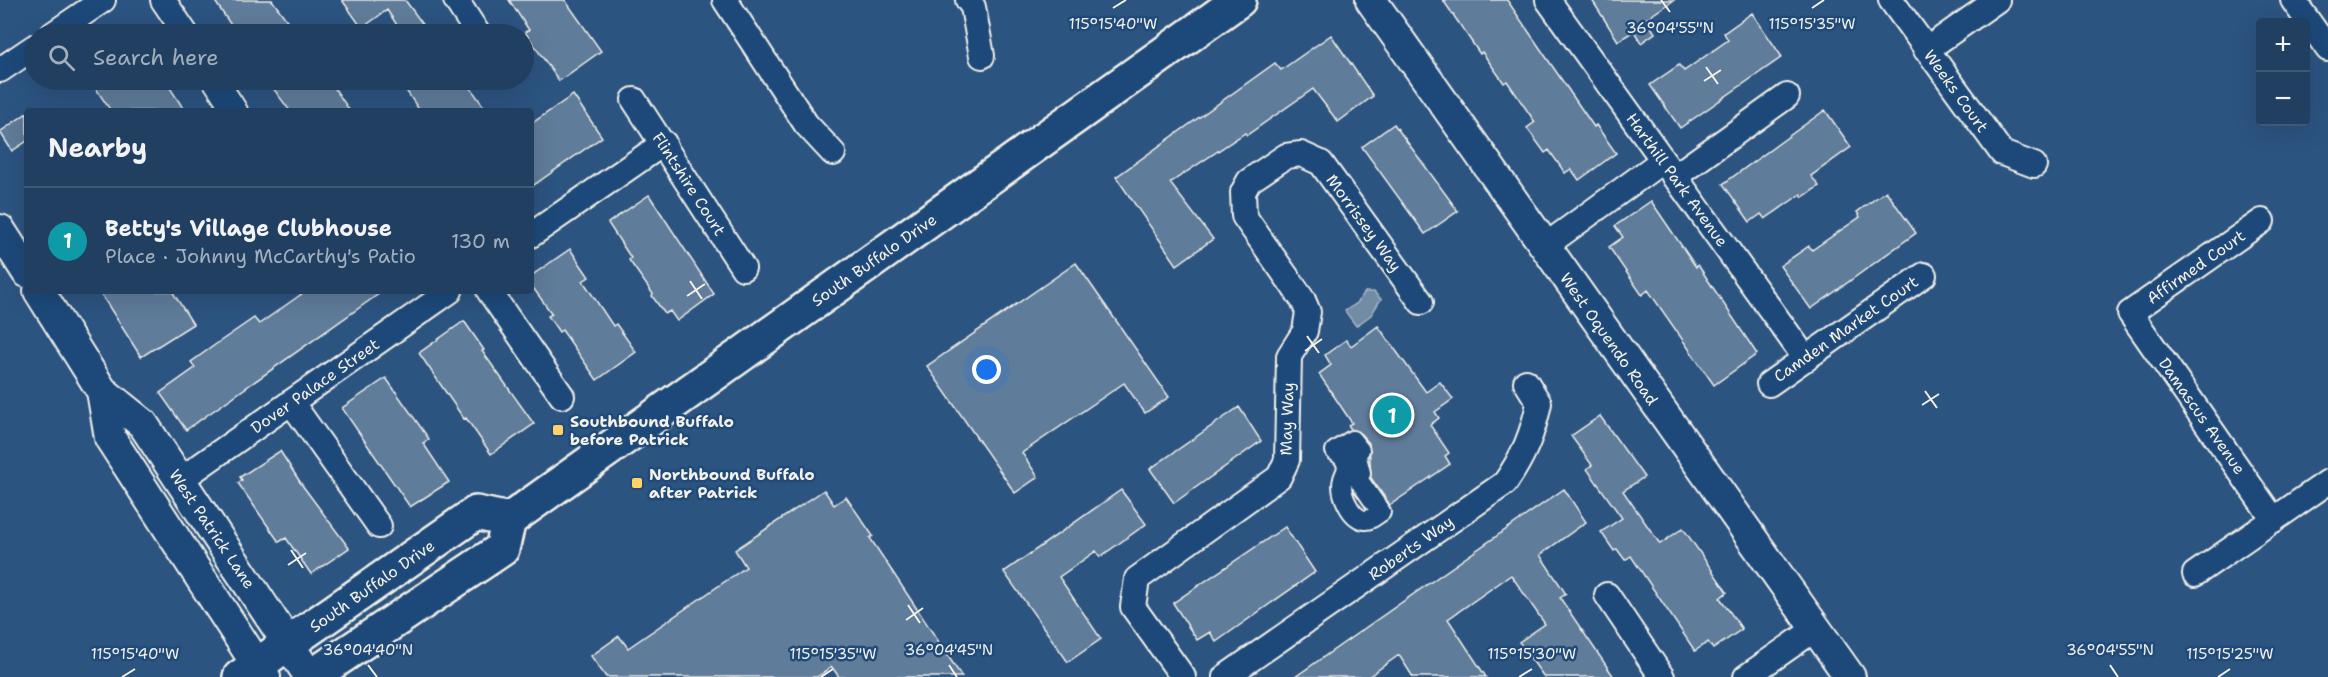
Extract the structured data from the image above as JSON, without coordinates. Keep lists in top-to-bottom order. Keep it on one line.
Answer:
{"streets":{"main road":["South Buffalo Drive"],"street":["Weeks Court","Harthill Park Avenue","Flintshire Court","Morrissey Way","Affirmed Court","Camden Market Court","West Oquendo Road","Dover Palace Street","Damascus Avenue","May Way","West Patrick Lane","Roberts Way"]},"crossings":[["Harthill Park Avenue","Camden Market Court"],["Morrissey Way","May Way"],["South Buffalo Drive","West Patrick Lane"],["Affirmed Court","Damascus Avenue"],["Dover Palace Street","West Patrick Lane"]],"places":{"transit":["Southbound Buffalo before Patrick","Northbound Buffalo after Patrick"]},"page":{"map_buttons":["+","−"],"search":"Search here","heading":"Nearby","list":[{"mark":"1","name":"Betty's Village Clubhouse","note":"Place · Johnny McCarthy's Patio","value":"130 m"}],"pins":"1"},"coordinates":["115°15'40\"W","115°15'35\"W","36°04'55\"N","36°04'40\"N","36°04'45\"N","115°15'30\"W","115°15'25\"W"]}
